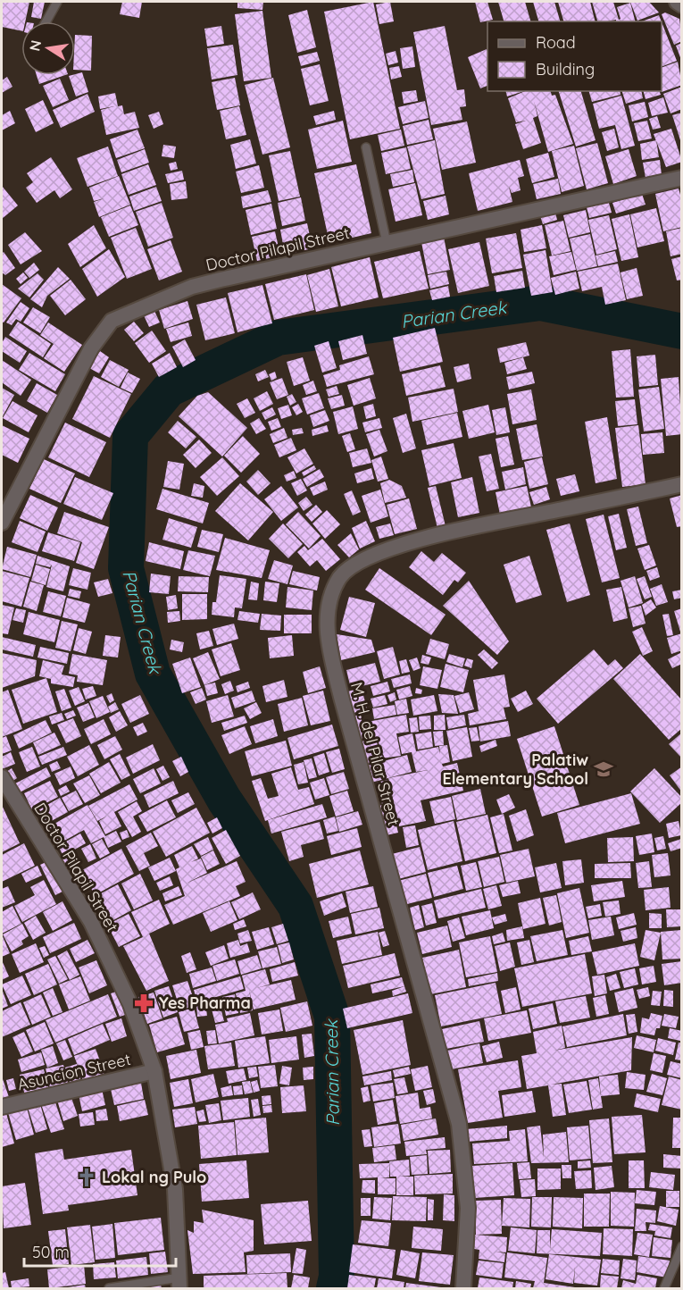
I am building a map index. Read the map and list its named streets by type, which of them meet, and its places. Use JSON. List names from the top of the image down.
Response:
{
  "streets": {
    "street": ["Doctor Pilapil Street", "M. H. del Pilar Street", "Asuncion Street"]
  },
  "crossings": [
    ["Doctor Pilapil Street", "Asuncion Street"]
  ],
  "water": ["Parian Creek"],
  "places": {
    "school or university": ["Palatiw Elementary School"],
    "pharmacy": ["Yes Pharma"],
    "church": ["Lokal ng Pulo"]
  },
  "legend": ["Road", "Building"],
  "scale_bar": "50 m",
  "north": "left"
}
